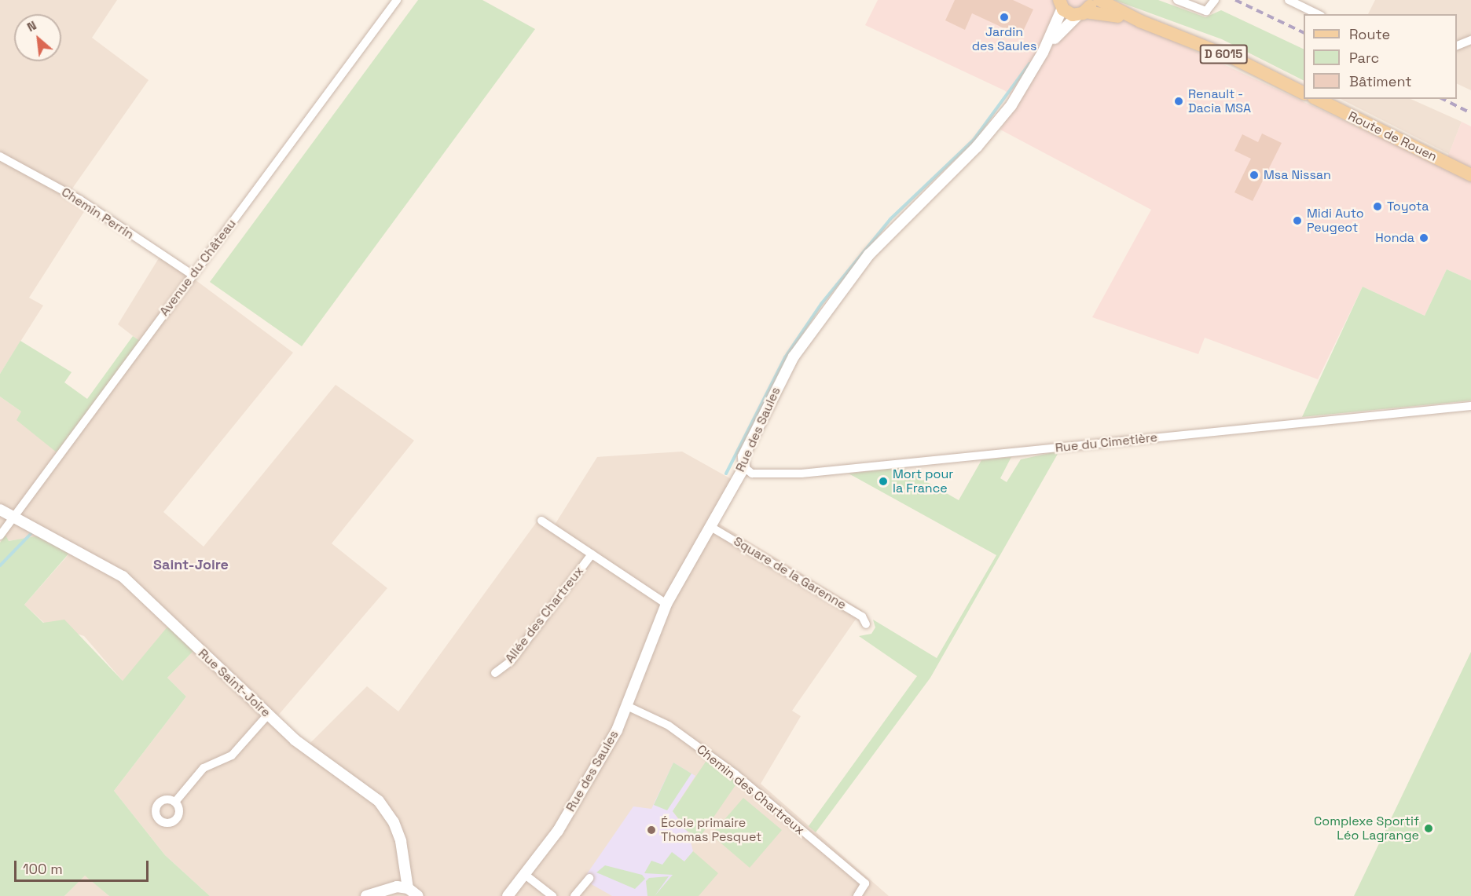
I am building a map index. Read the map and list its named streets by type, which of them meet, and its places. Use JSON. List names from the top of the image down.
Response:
{
  "streets": {
    "main road": ["D 6015", "Route de Rouen"],
    "street": [
      "Chemin Perrin",
      "Avenue du Château",
      "Rue des Saules",
      "Rue du Cimetière",
      "Square de la Garenne",
      "Allée des Chartreux",
      "Rue Saint-Joire",
      "Chemin des Chartreux"
    ]
  },
  "crossings": [
    ["D 6015", "Rue des Saules"],
    ["Chemin Perrin", "Avenue du Château"],
    ["Avenue du Château", "Rue Saint-Joire"],
    ["Rue des Saules", "Rue du Cimetière"],
    ["Rue des Saules", "Square de la Garenne"],
    ["Rue des Saules", "Chemin des Chartreux"]
  ],
  "districts": ["Saint-Joire"],
  "places": [
    "Jardin des Saules",
    "Renault - Dacia MSA",
    "Msa Nissan",
    "Toyota",
    "Midi Auto Peugeot",
    "Honda",
    "Mort pour la France",
    "Complexe Sportif Léo Lagrange",
    "École primaire Thomas Pesquet"
  ],
  "legend": ["Route", "Parc", "Bâtiment"],
  "scale_bar": "100 m",
  "north": "top left"
}
